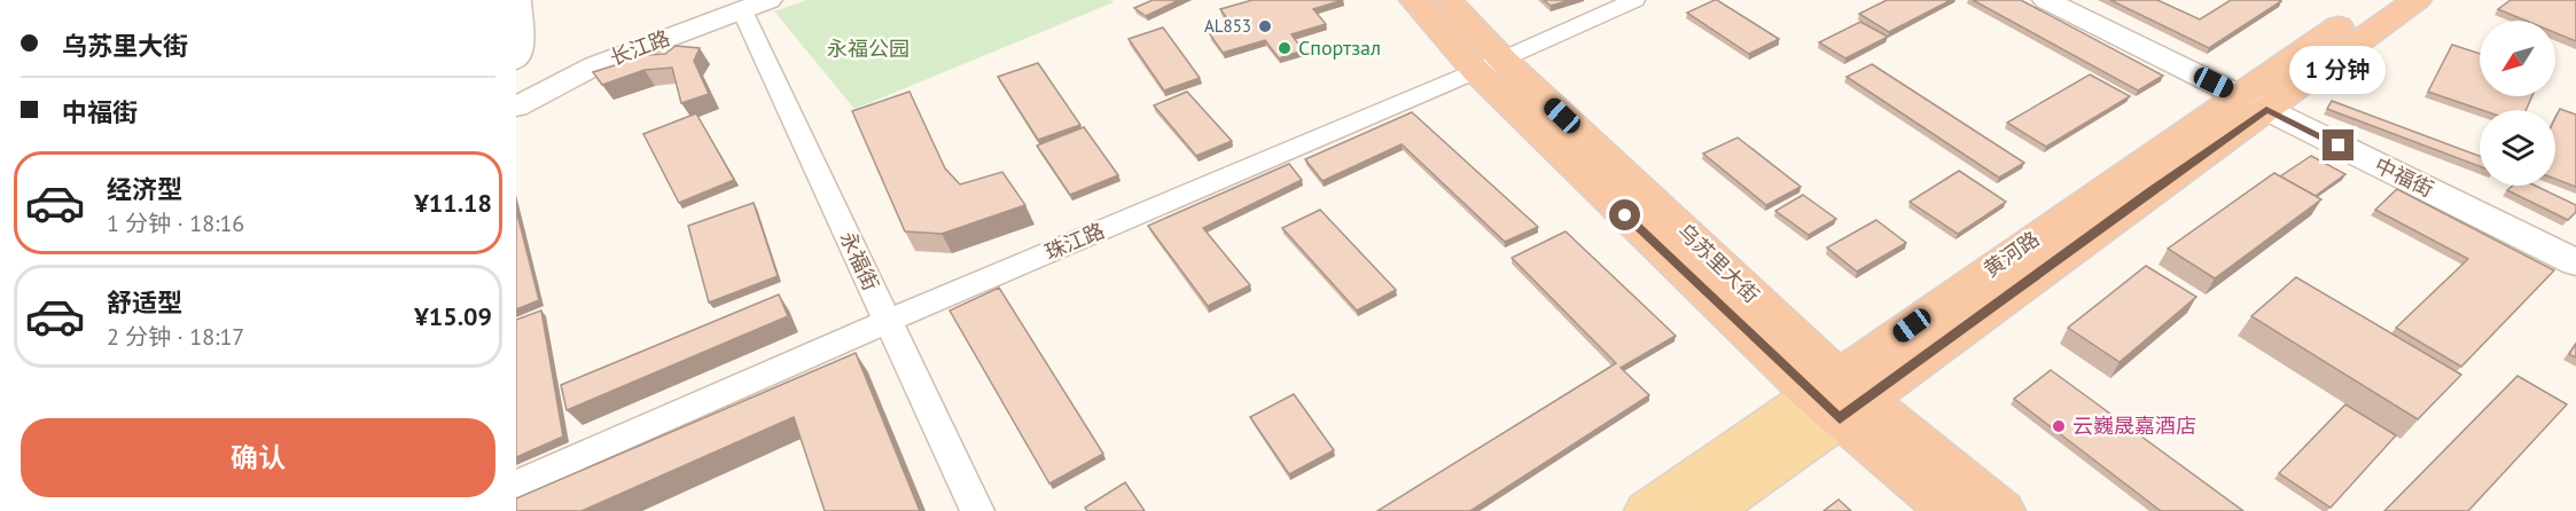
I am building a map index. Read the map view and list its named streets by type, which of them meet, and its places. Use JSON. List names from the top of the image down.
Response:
{
  "streets": {
    "highway": ["黄河路", "乌苏里大街"],
    "street": [
      "长江路",
      "中福街",
      "珠江路",
      "永福街"
    ]
  },
  "crossings": [
    ["长江路", "永福街"],
    ["中福街", "黄河路"],
    ["珠江路", "永福街"],
    ["珠江路", "乌苏里大街"],
    ["黄河路", "乌苏里大街"]
  ],
  "parks": ["永福公园"],
  "places": ["AL853", "Спортзал", "云巍晟嘉酒店"],
  "north": "bottom left",
  "page": {
    "banner": ["乌苏里大街", "中福街"],
    "bubble": "1 分钟",
    "list": [
      {
        "name": "经济型",
        "note": "1 分钟 · 18:16",
        "value": "¥11.18"
      },
      {
        "name": "舒适型",
        "note": "2 分钟 · 18:17",
        "value": "¥15.09"
      }
    ],
    "buttons": "确认"
  }
}
